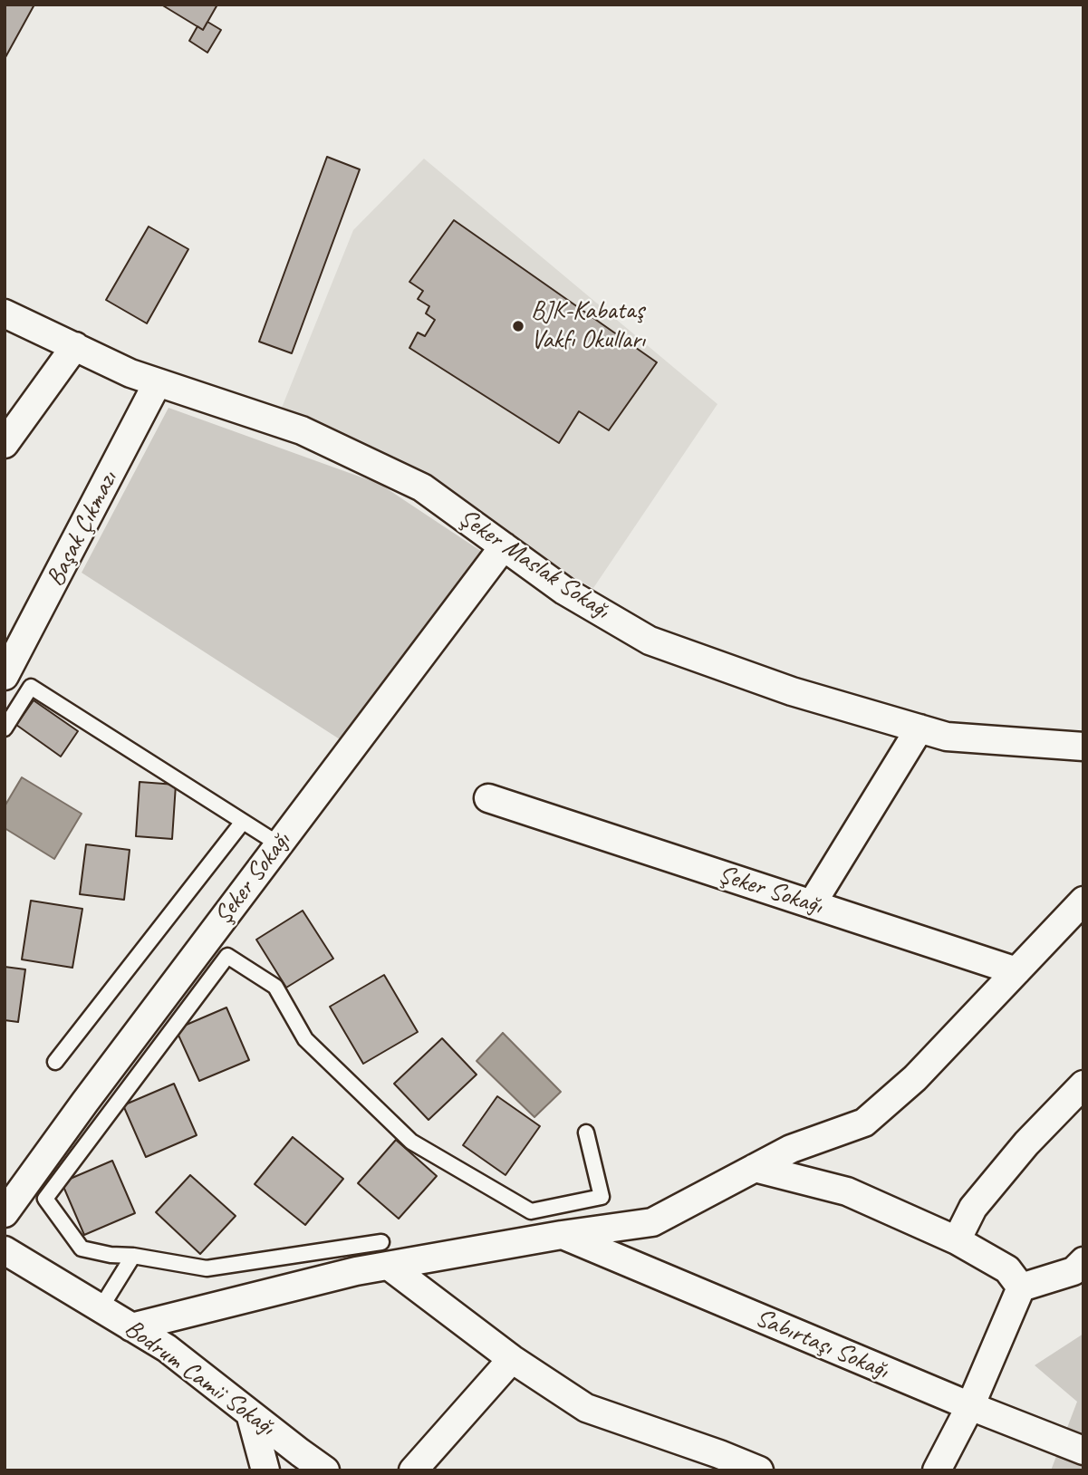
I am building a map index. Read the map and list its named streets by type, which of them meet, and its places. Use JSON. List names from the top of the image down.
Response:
{
  "streets": {
    "street": [
      "Başak Çıkmazı",
      "Şeker Maslak Sokağı",
      "Şeker Sokağı",
      "Sabırtaşı Sokağı",
      "Bodrum Camii Sokağı"
    ]
  },
  "crossings": [
    ["Başak Çıkmazı", "Şeker Maslak Sokağı"],
    ["Şeker Maslak Sokağı", "Şeker Sokağı"]
  ],
  "places": ["BJK-Kabataş Vakfı Okulları"]
}
